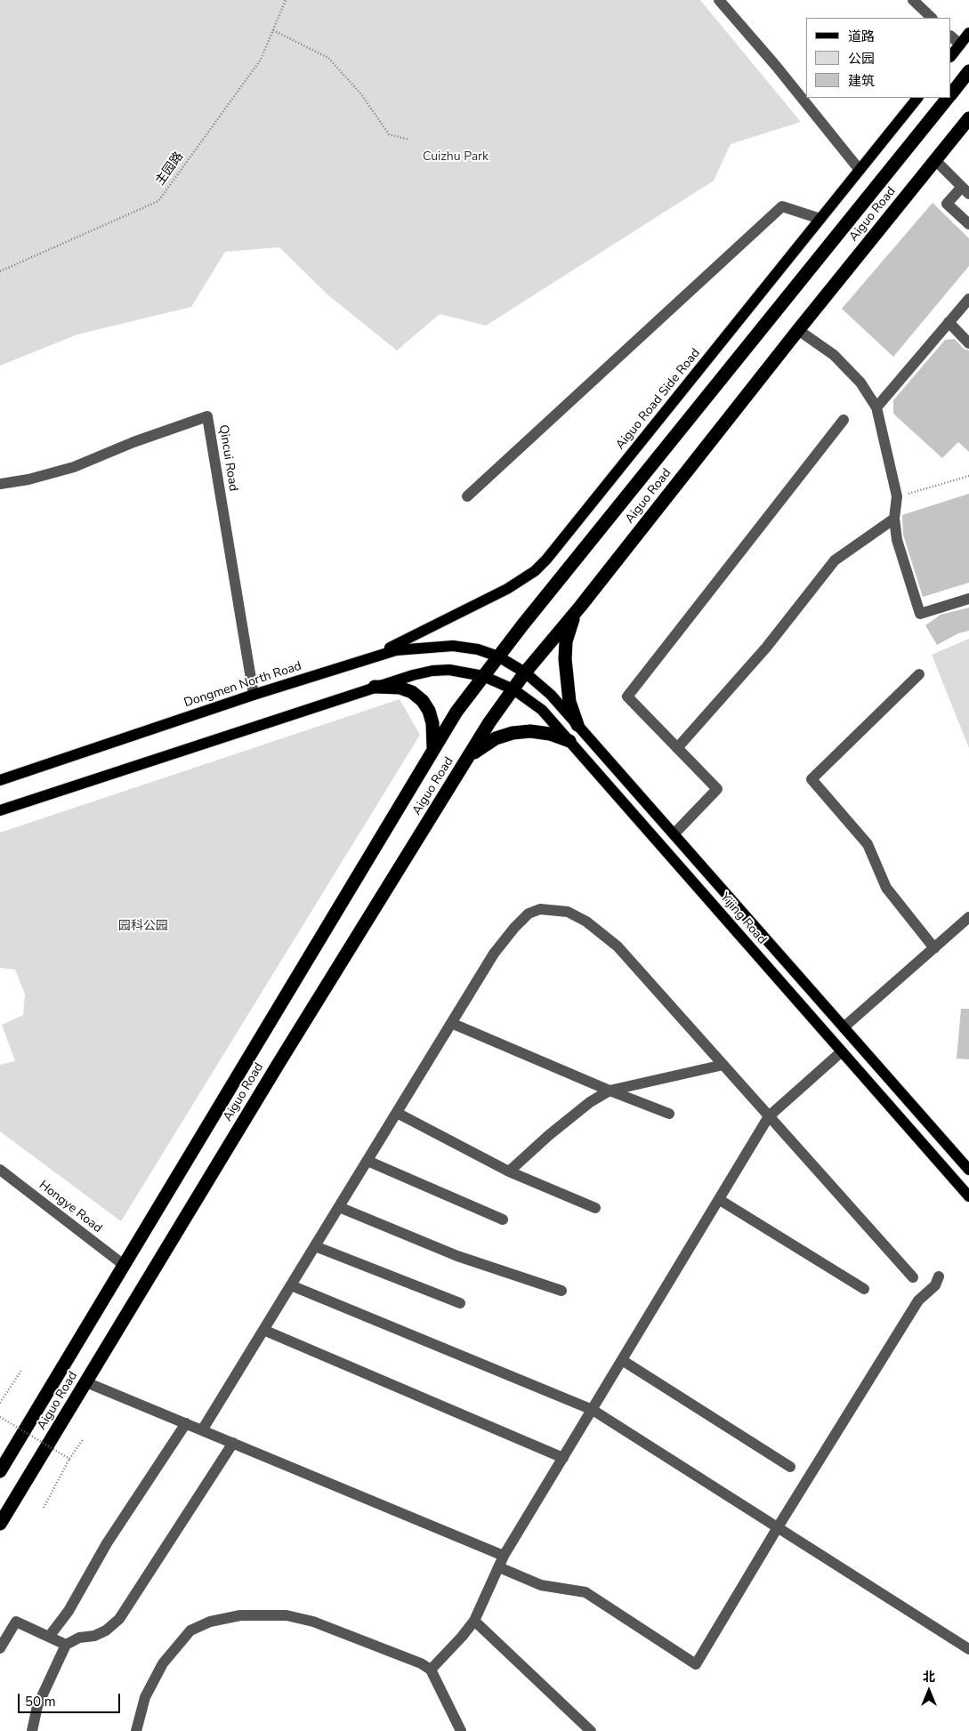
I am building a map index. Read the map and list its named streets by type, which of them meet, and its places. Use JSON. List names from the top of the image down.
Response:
{
  "streets": {
    "highway": ["Aiguo Road"],
    "main road": ["Aiguo Road Side Road", "Dongmen North Road", "Yijing Road"],
    "street": ["Qincui Road", "Hongye Road"],
    "path": ["主园路"]
  },
  "crossings": [
    ["Aiguo Road", "Dongmen North Road"],
    ["Aiguo Road", "Yijing Road"],
    ["Aiguo Road", "Hongye Road"],
    ["Aiguo Road Side Road", "Dongmen North Road"],
    ["Qincui Road", "Dongmen North Road"],
    ["Dongmen North Road", "Yijing Road"]
  ],
  "parks": ["Cuizhu Park", "园科公园"],
  "legend": ["道路", "公园", "建筑"],
  "scale_bar": "50 m",
  "north": "top"
}
